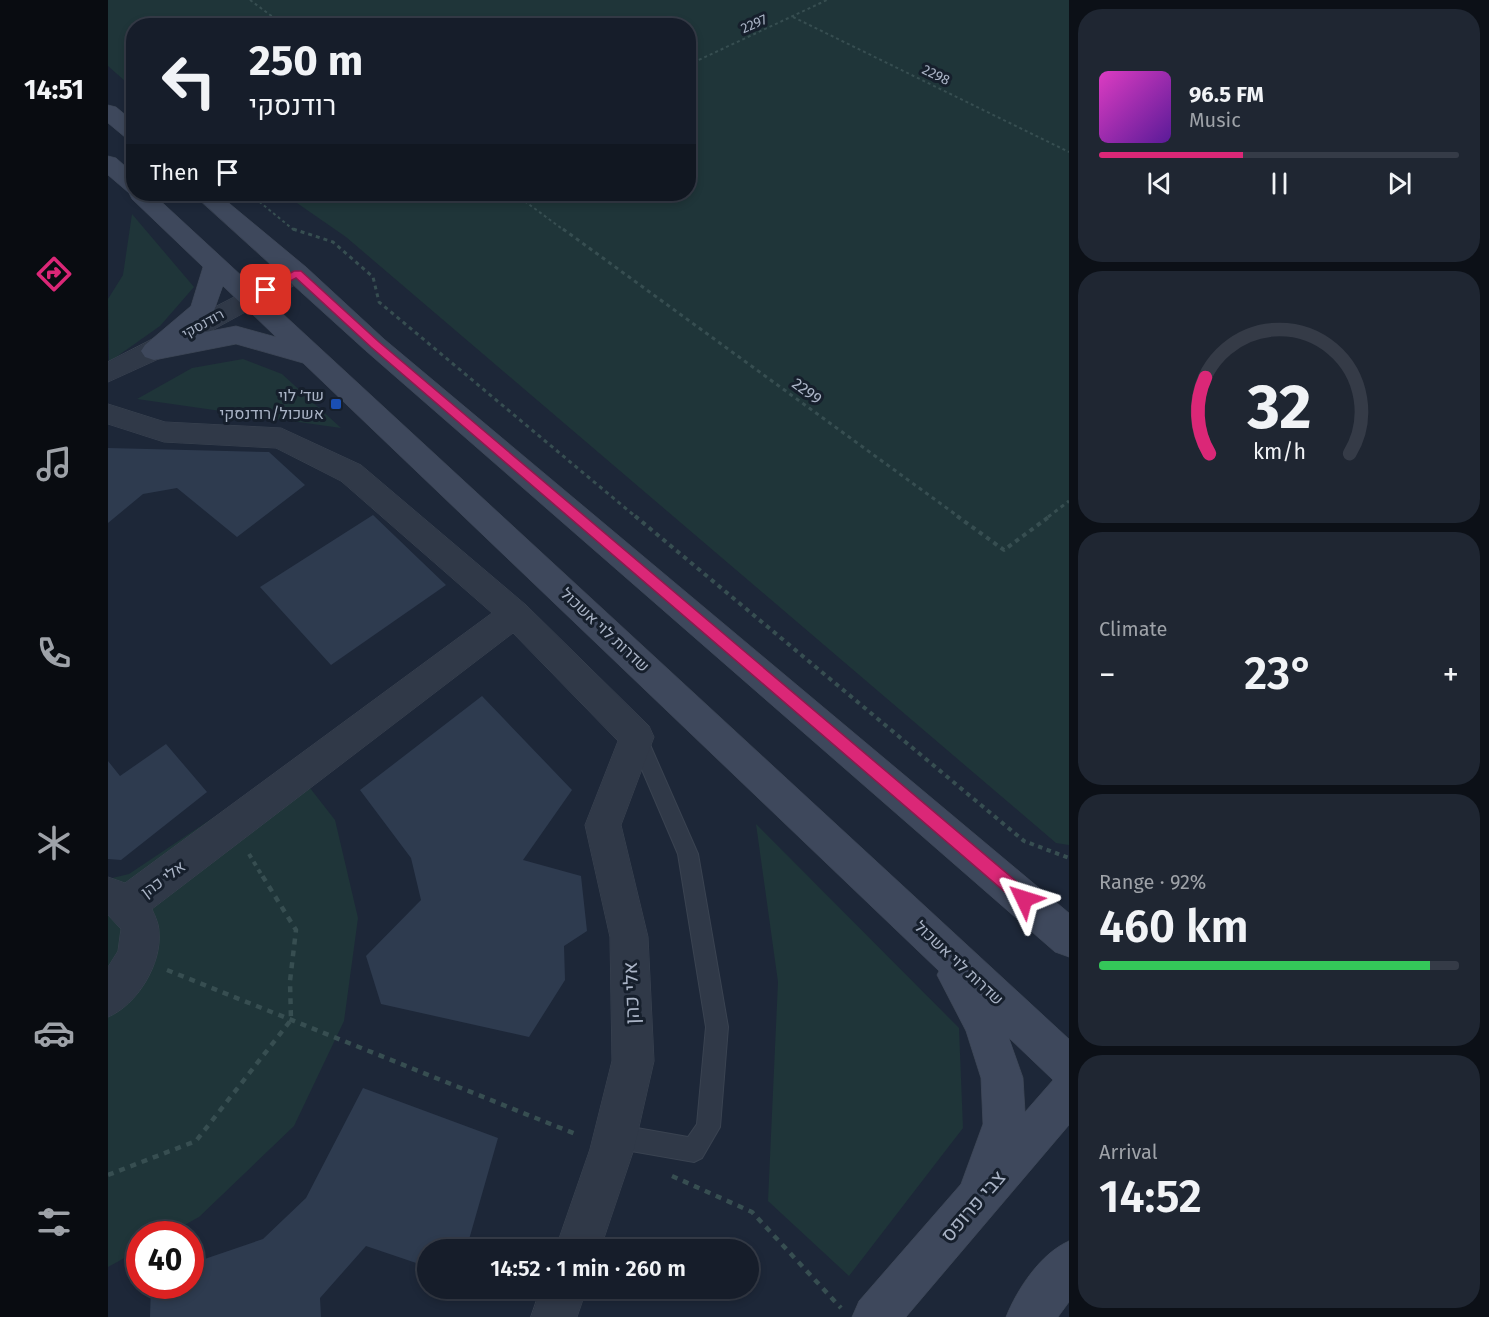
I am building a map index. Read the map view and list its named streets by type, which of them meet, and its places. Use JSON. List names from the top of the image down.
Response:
{
  "streets": {
    "street": [
      "רודנסקי",
      "שדרות לוי אשכול",
      "אלי כהן",
      "צבי פרופס"
    ],
    "path": ["2297", "2298", "2299"]
  },
  "crossings": [
    ["2297", "2298"],
    ["רודנסקי", "שדרות לוי אשכול"]
  ],
  "places": {
    "transit": ["שד׳ לוי אשכול/רודנסקי"]
  },
  "page": {
    "tabs": "14:51",
    "turn": ["250 m", "רודנסקי"],
    "song": ["96.5 FM", "Music"],
    "then": "Then",
    "tile": [
      "Climate",
      ["Range · 92%", "460 km"],
      ["Arrival", "14:52"]
    ],
    "heat": ["−", "23°", "+"],
    "limit": "40",
    "trip": "14:52 · 1 min · 260 m",
    "gauge": ["32", "km/h"]
  }
}
